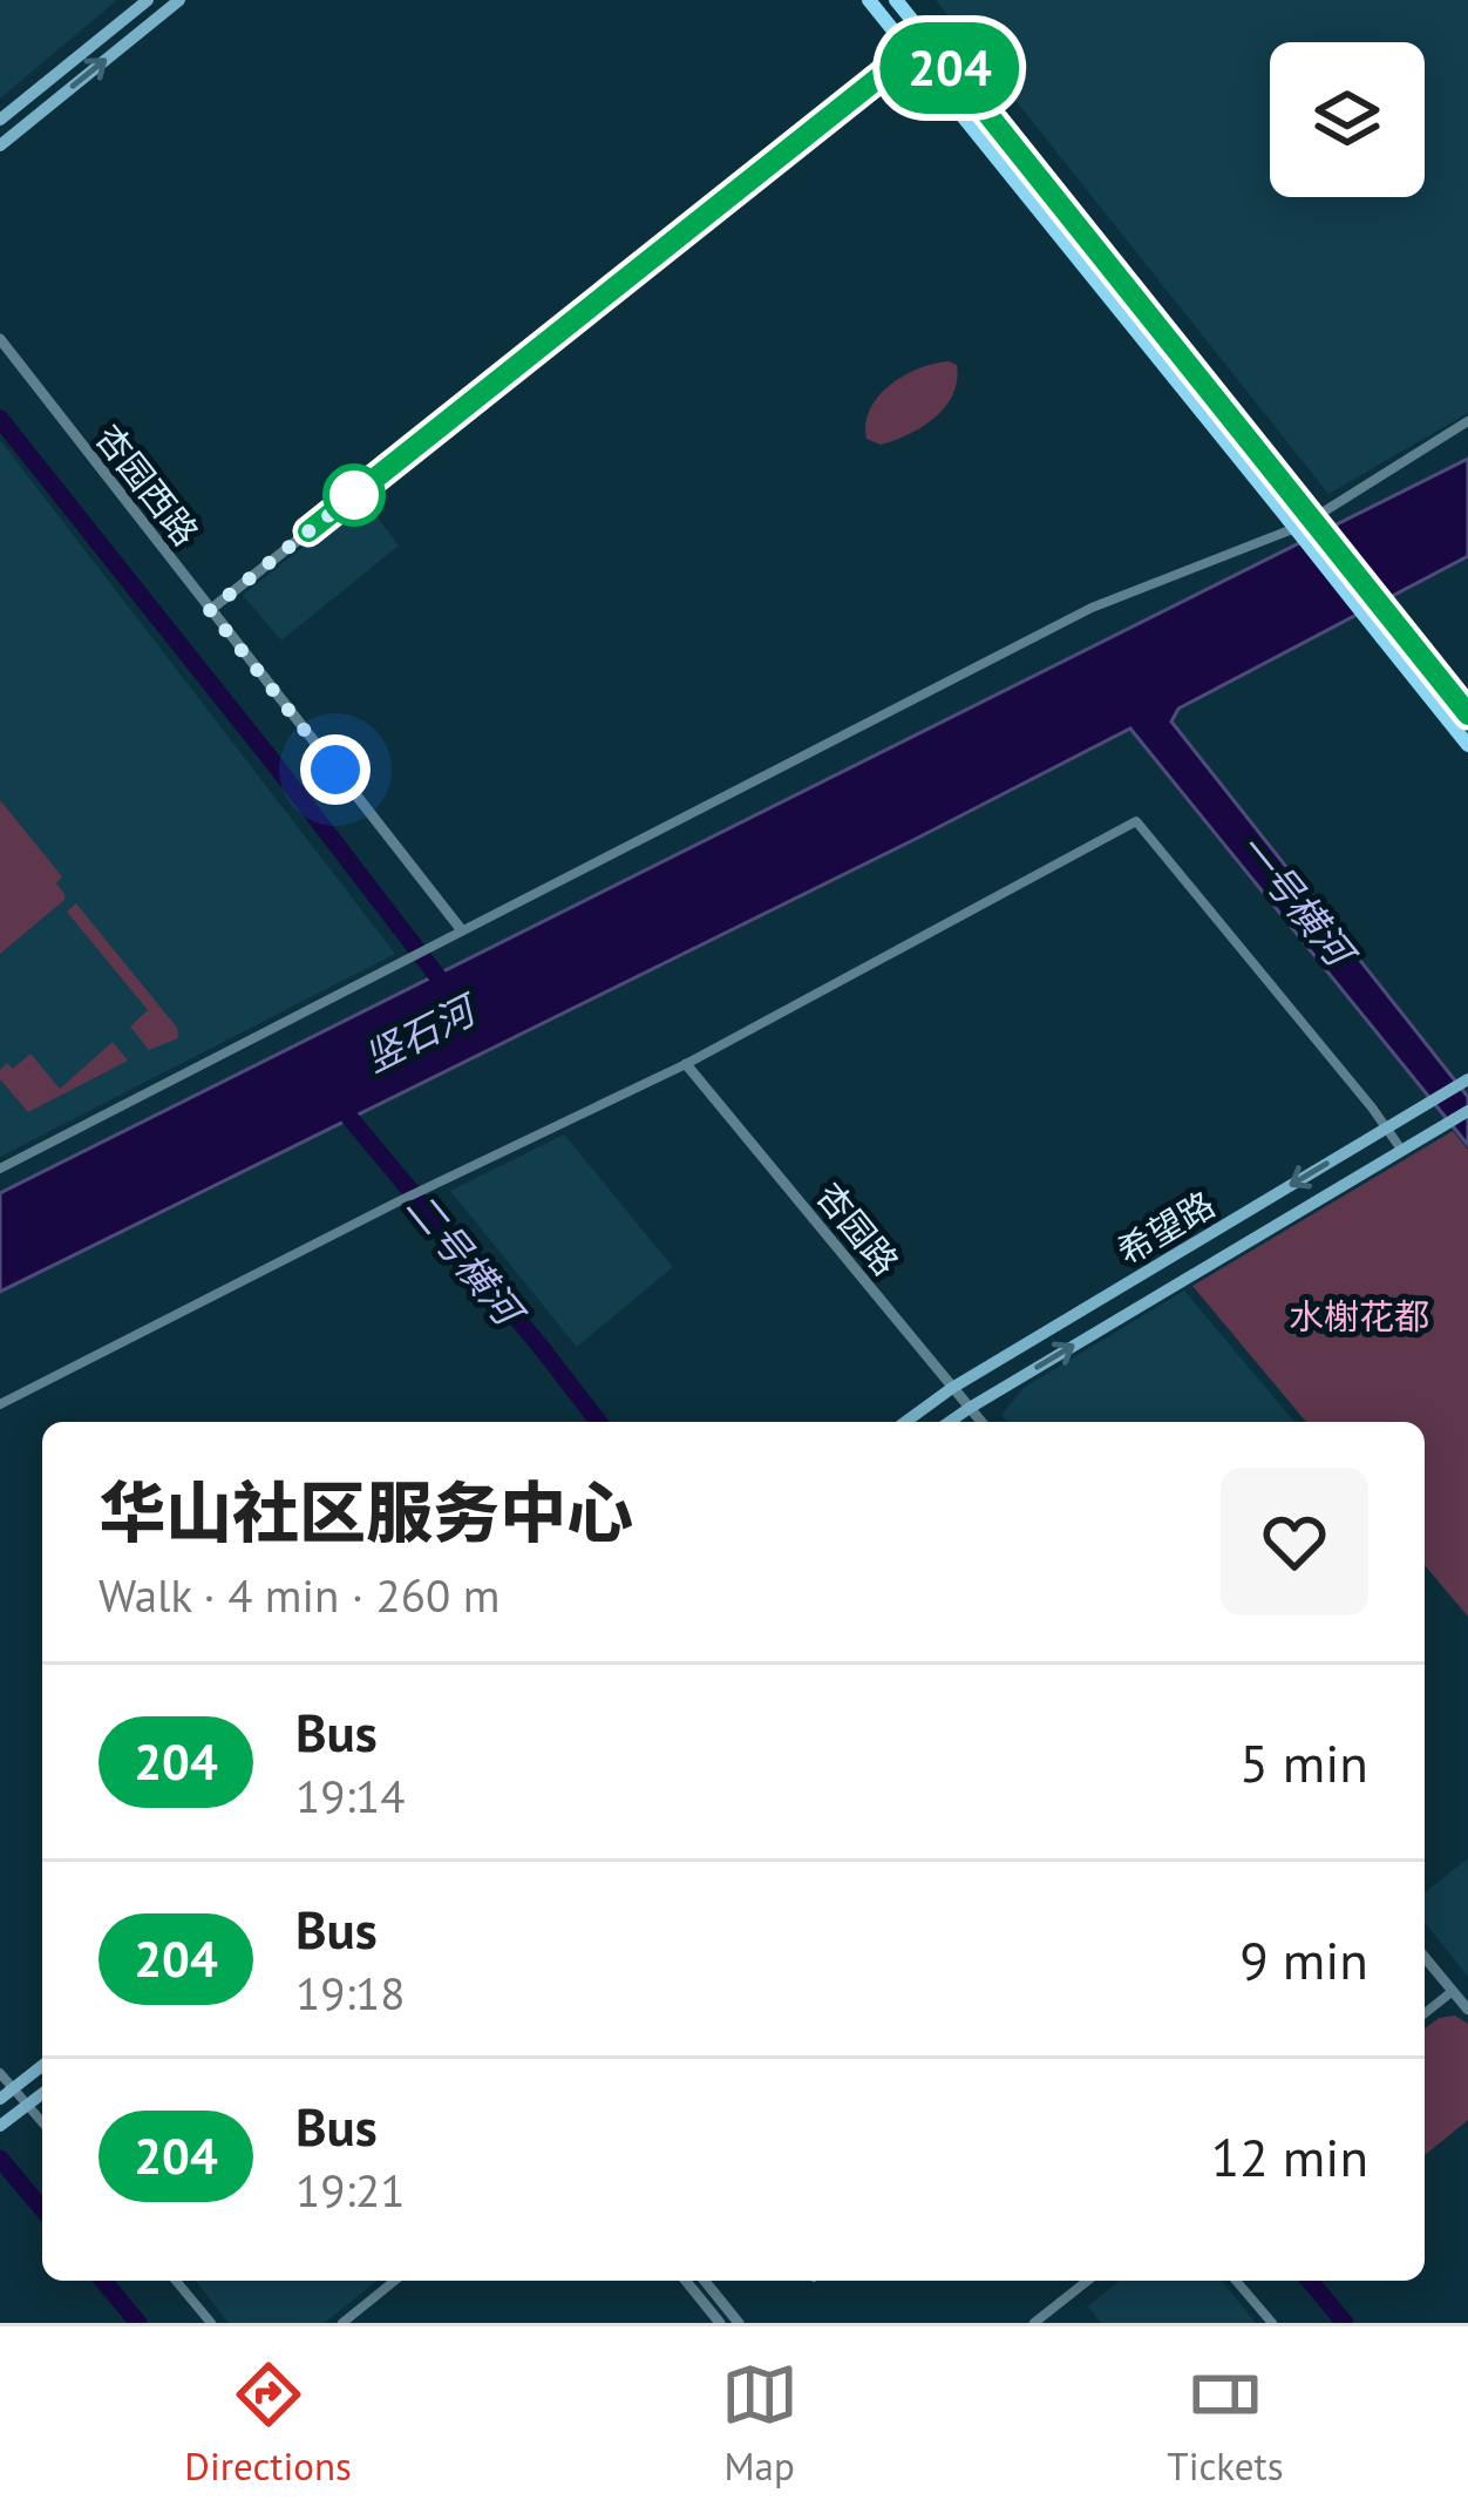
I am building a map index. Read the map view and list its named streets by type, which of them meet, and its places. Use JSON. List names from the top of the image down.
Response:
{
  "streets": {
    "main road": ["希望路"],
    "street": ["杏园西路", "杏园路"]
  },
  "crossings": [
    ["希望路", "杏园路"]
  ],
  "water": ["一号横河", "竖石河", "二号横河"],
  "parks": ["水榭花都"],
  "lines": ["bus line 204"],
  "page": {
    "on_map": "204",
    "heading": ["华山社区服务中心", "Walk · 4 min · 260 m"],
    "list": [
      {
        "mark": "204",
        "name": "Bus",
        "note": "19:14",
        "value": "5 min"
      },
      {
        "mark": "204",
        "name": "Bus",
        "note": "19:18",
        "value": "9 min"
      },
      {
        "mark": "204",
        "name": "Bus",
        "note": "19:21",
        "value": "12 min"
      }
    ],
    "tabs": ["Directions", "Map", "Tickets"]
  }
}
